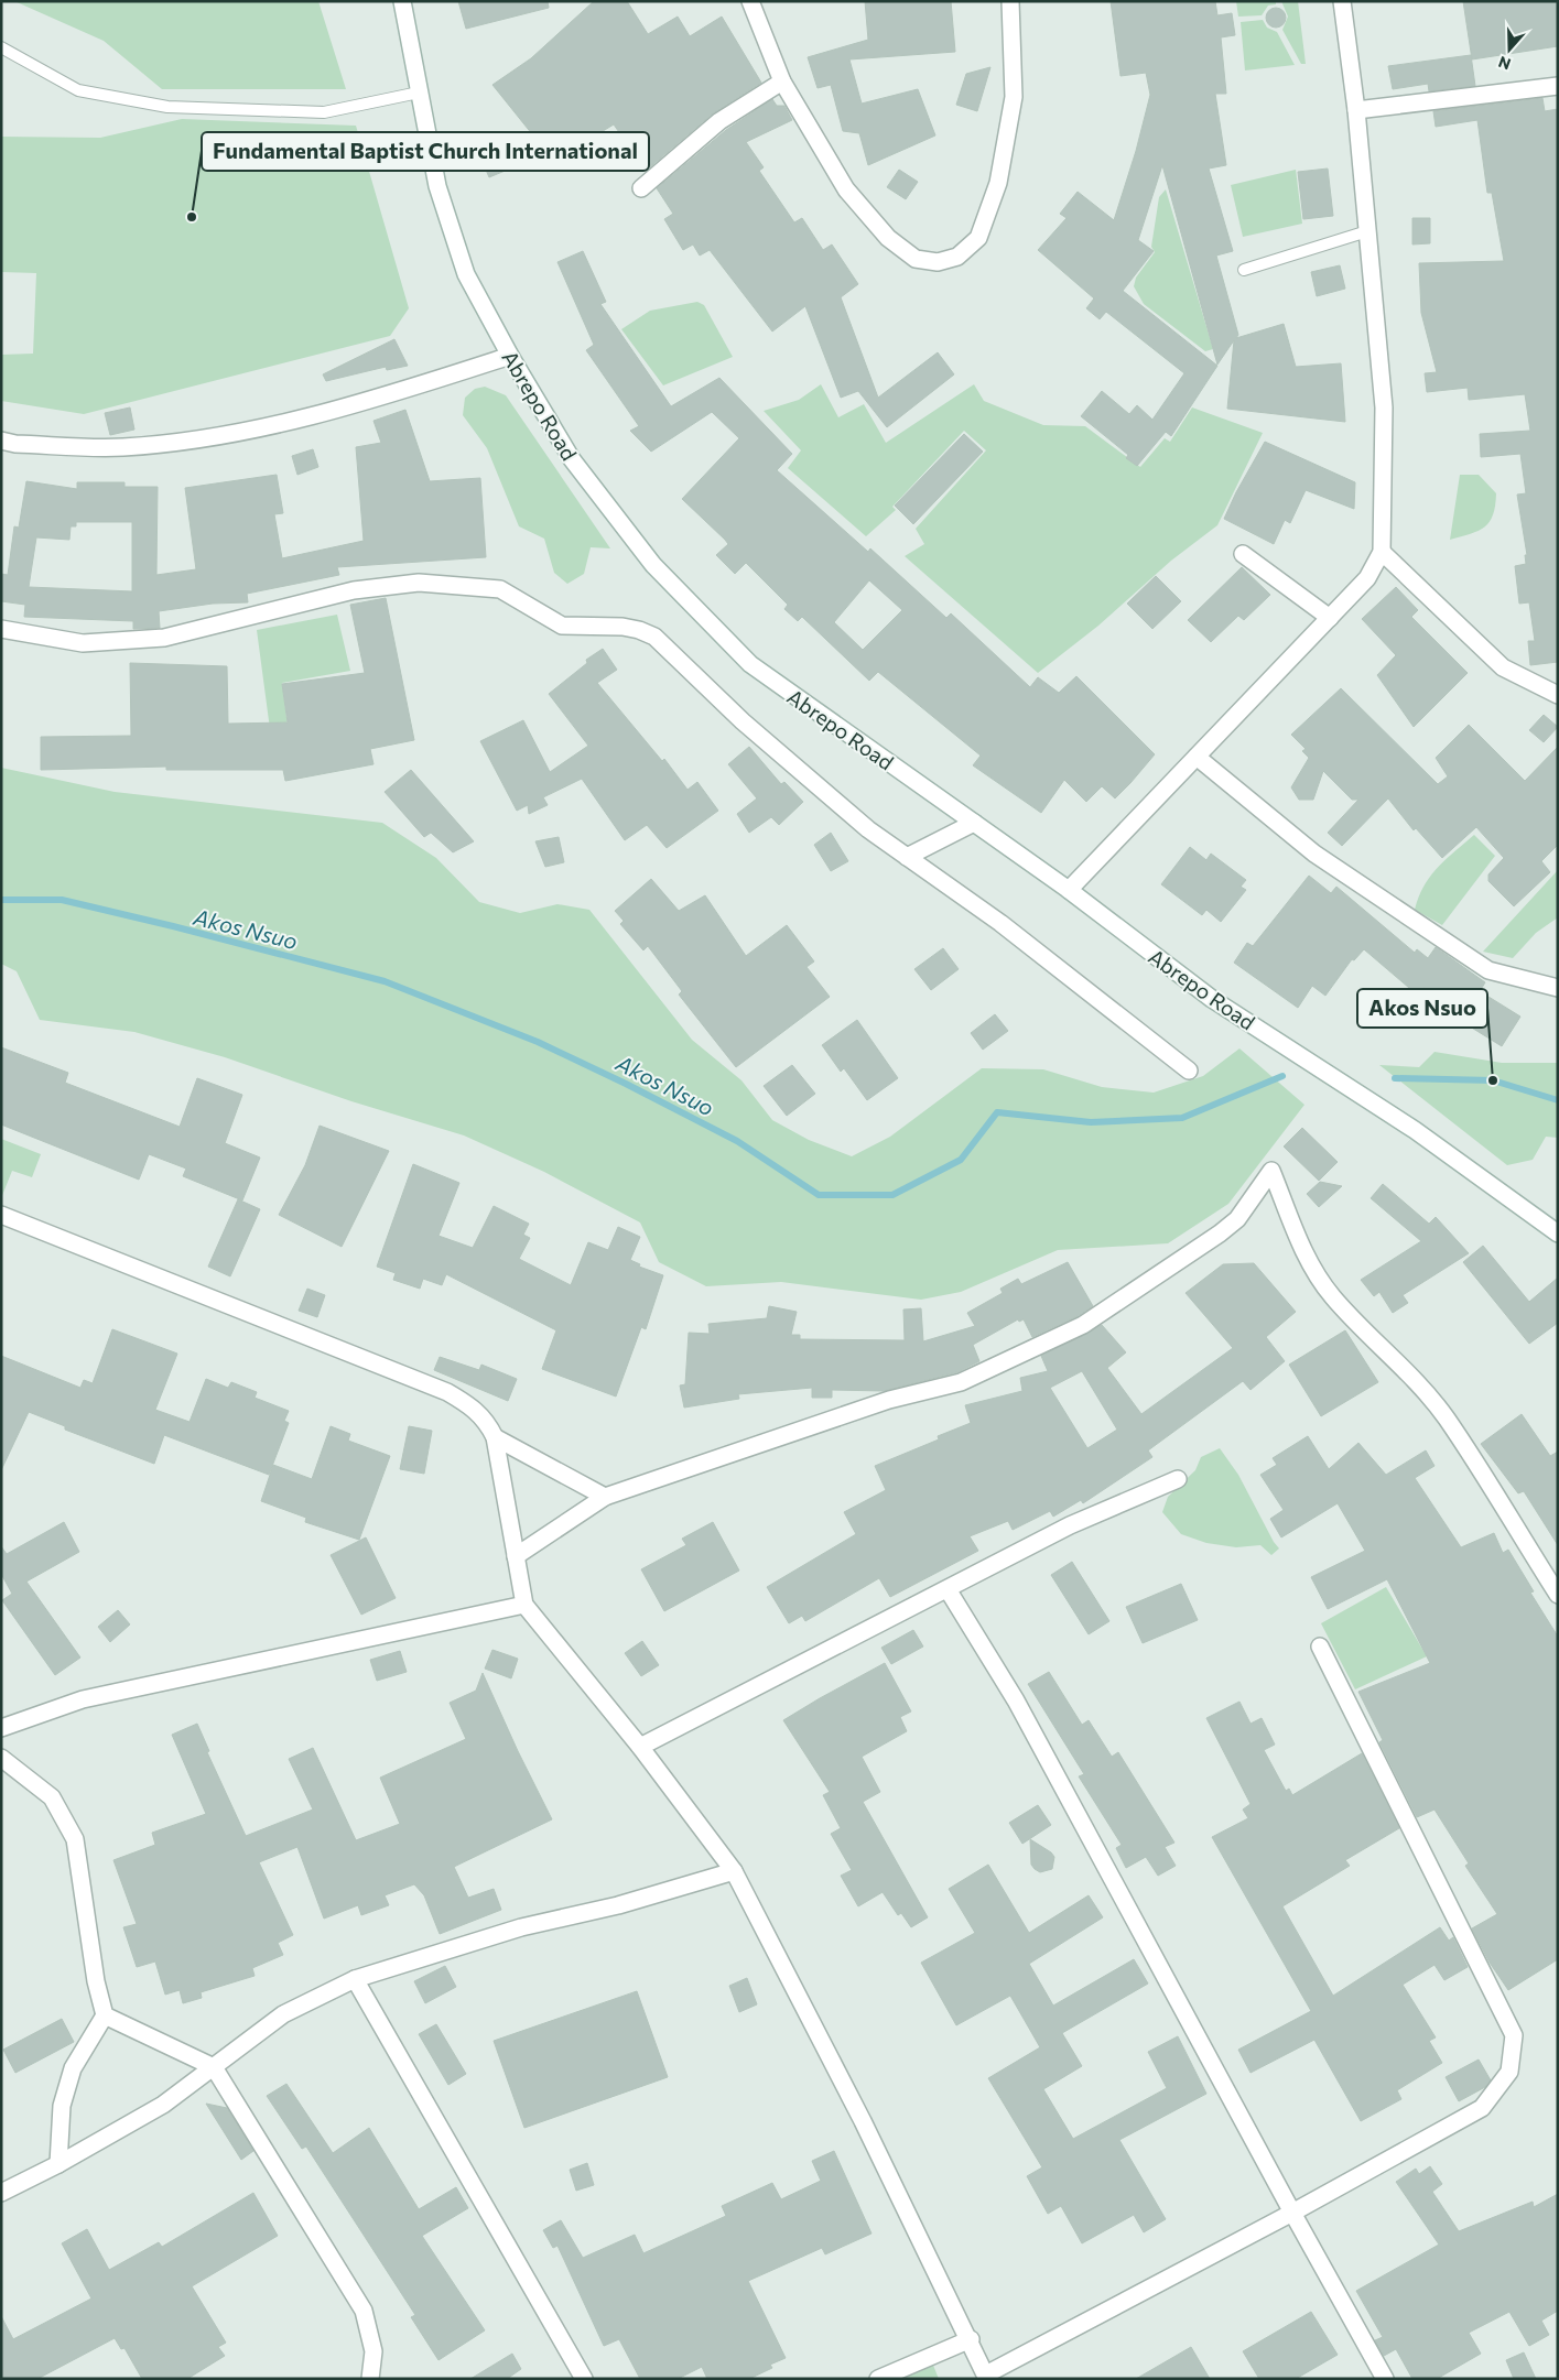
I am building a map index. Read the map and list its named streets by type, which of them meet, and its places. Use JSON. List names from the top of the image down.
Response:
{
  "streets": {
    "street": ["Abrepo Road"]
  },
  "water": ["Akos Nsuo"],
  "places": ["Fundamental Baptist Church International", "Akos Nsuo"],
  "north": "bottom"
}
